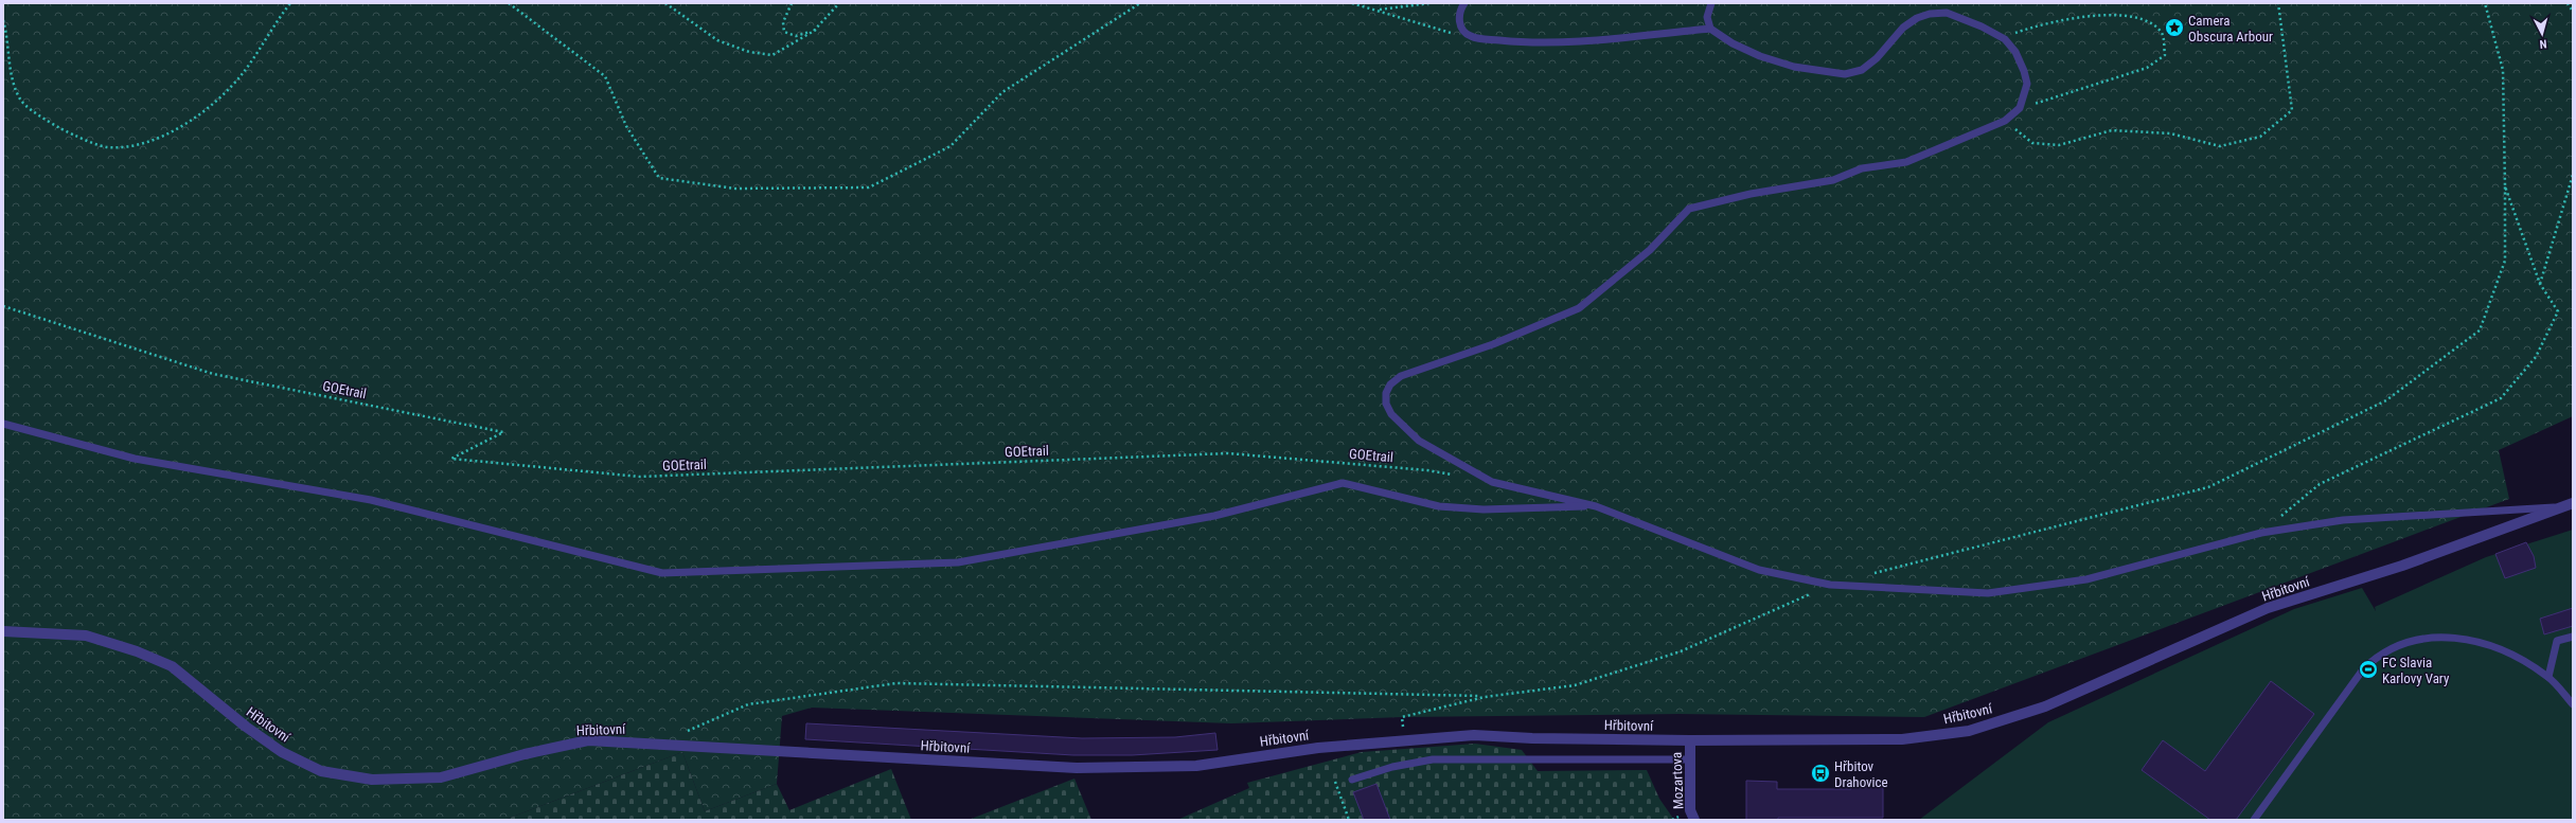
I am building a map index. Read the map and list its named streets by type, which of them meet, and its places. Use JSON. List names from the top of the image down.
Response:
{
  "streets": {
    "street": ["Hřbitovní", "Mozartova"],
    "path": ["GOEtrail"]
  },
  "crossings": [
    ["Hřbitovní", "Mozartova"]
  ],
  "places": {
    "place": ["Camera Obscura Arbour"],
    "sports": ["FC Slavia Karlovy Vary"],
    "bus stop": ["Hřbitov Drahovice"]
  },
  "north": "bottom"
}
